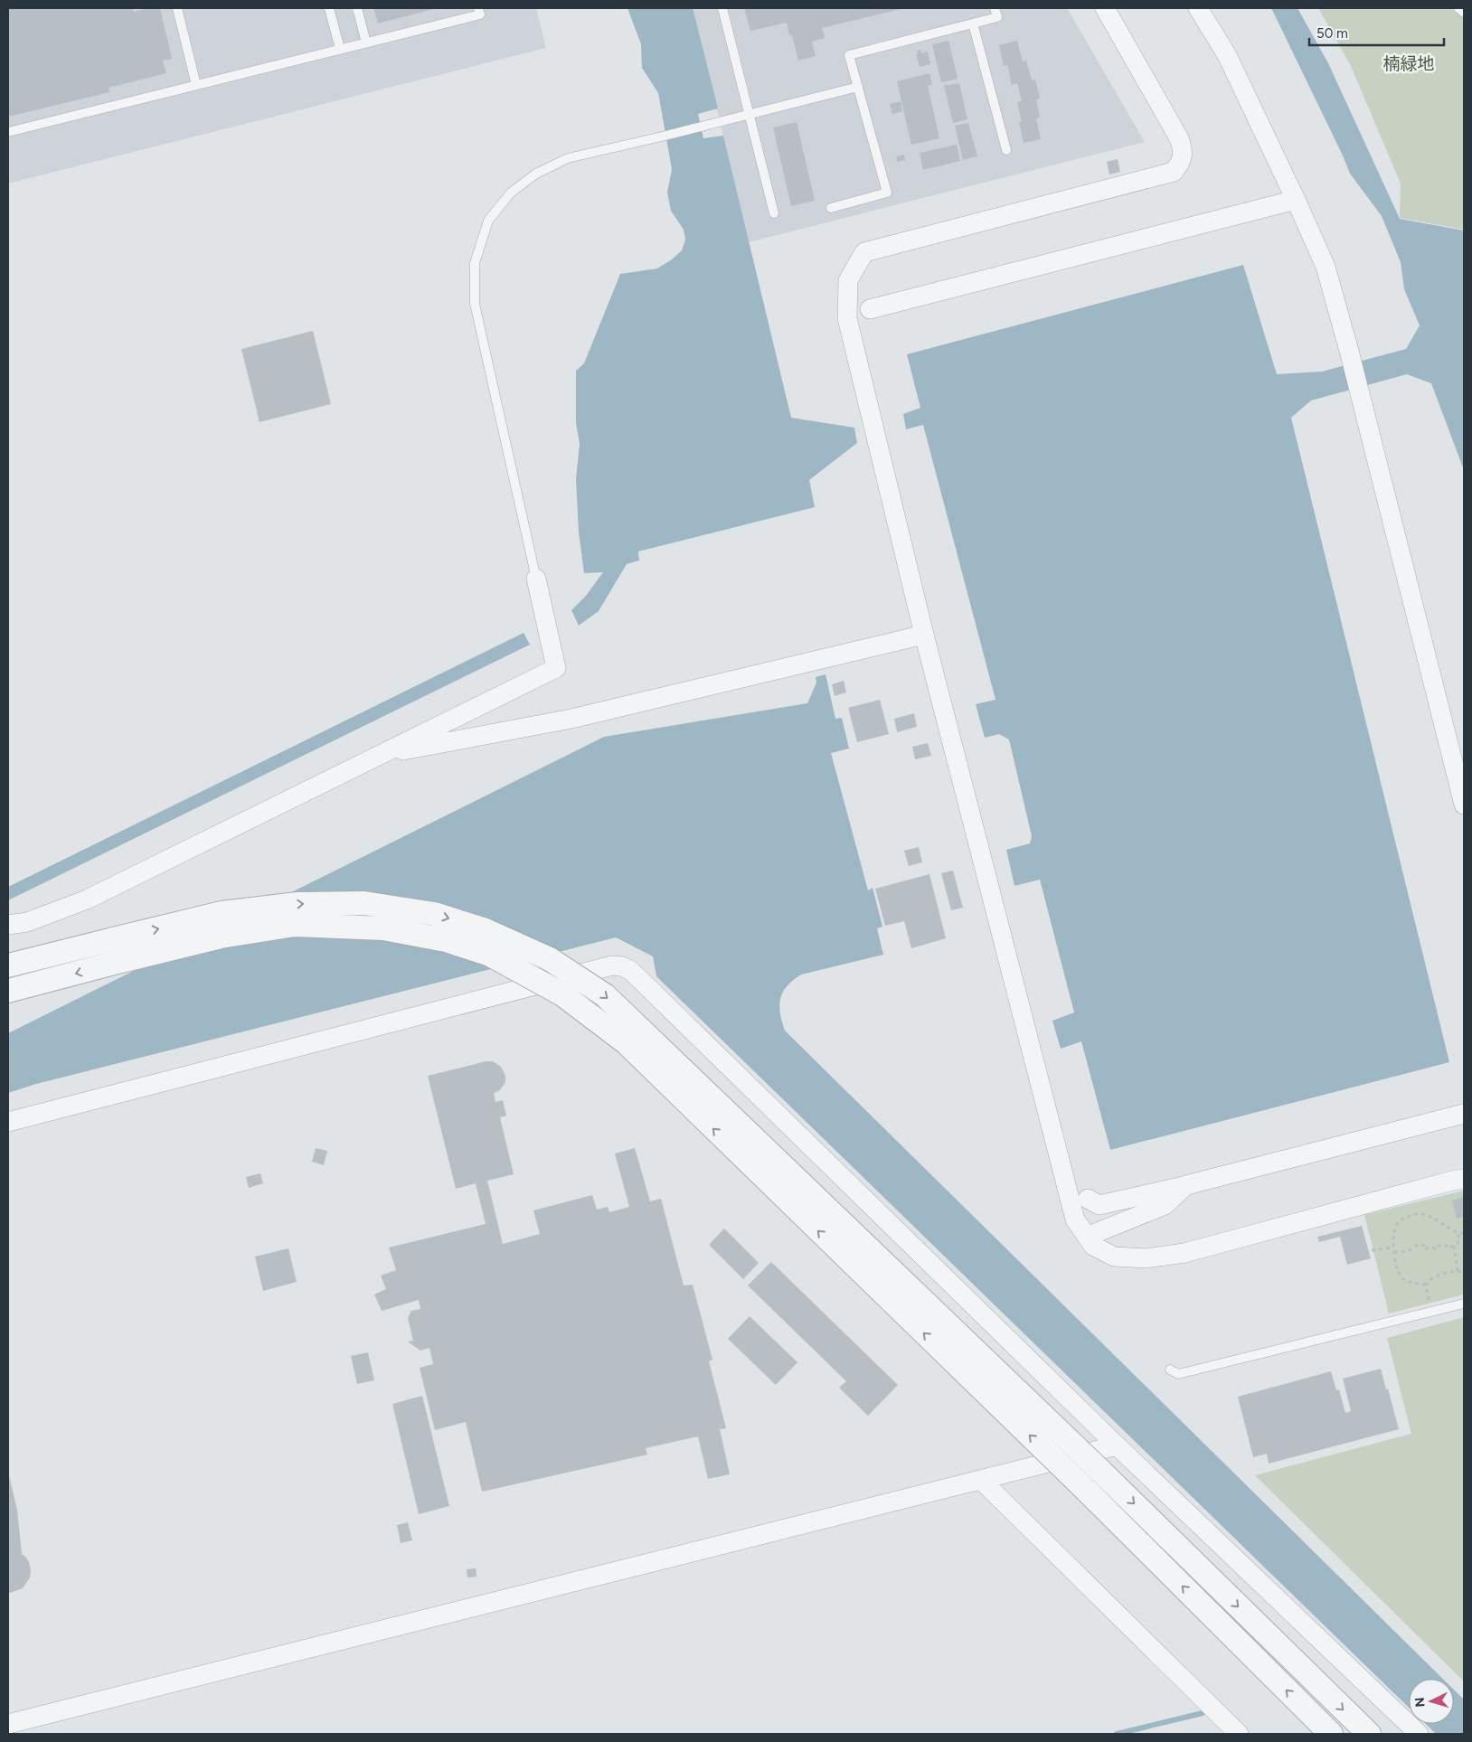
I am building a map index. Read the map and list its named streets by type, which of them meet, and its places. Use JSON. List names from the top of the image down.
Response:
{
  "parks": ["楠緑地"],
  "scale_bar": "50 m",
  "north": "left"
}
